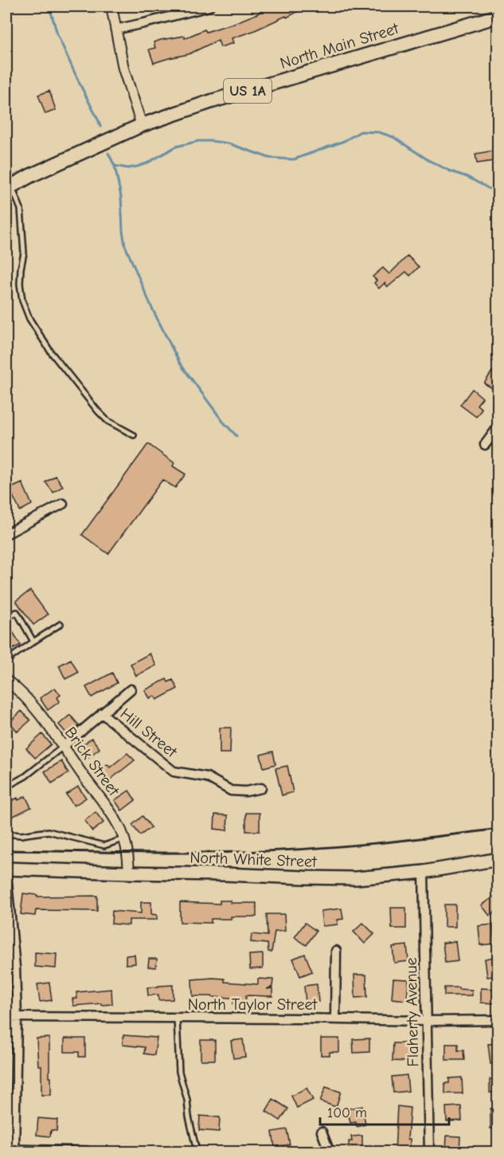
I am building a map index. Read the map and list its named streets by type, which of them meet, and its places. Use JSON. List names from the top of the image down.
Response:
{
  "streets": {
    "main road": ["North Main Street", "US 1A", "North White Street"],
    "street": [
      "Hill Street",
      "Brick Street",
      "North Taylor Street",
      "Flaherty Avenue"
    ]
  },
  "crossings": [
    ["Brick Street", "North White Street"],
    ["North White Street", "Flaherty Avenue"],
    ["North Taylor Street", "Flaherty Avenue"]
  ],
  "scale_bar": "100 m"
}
